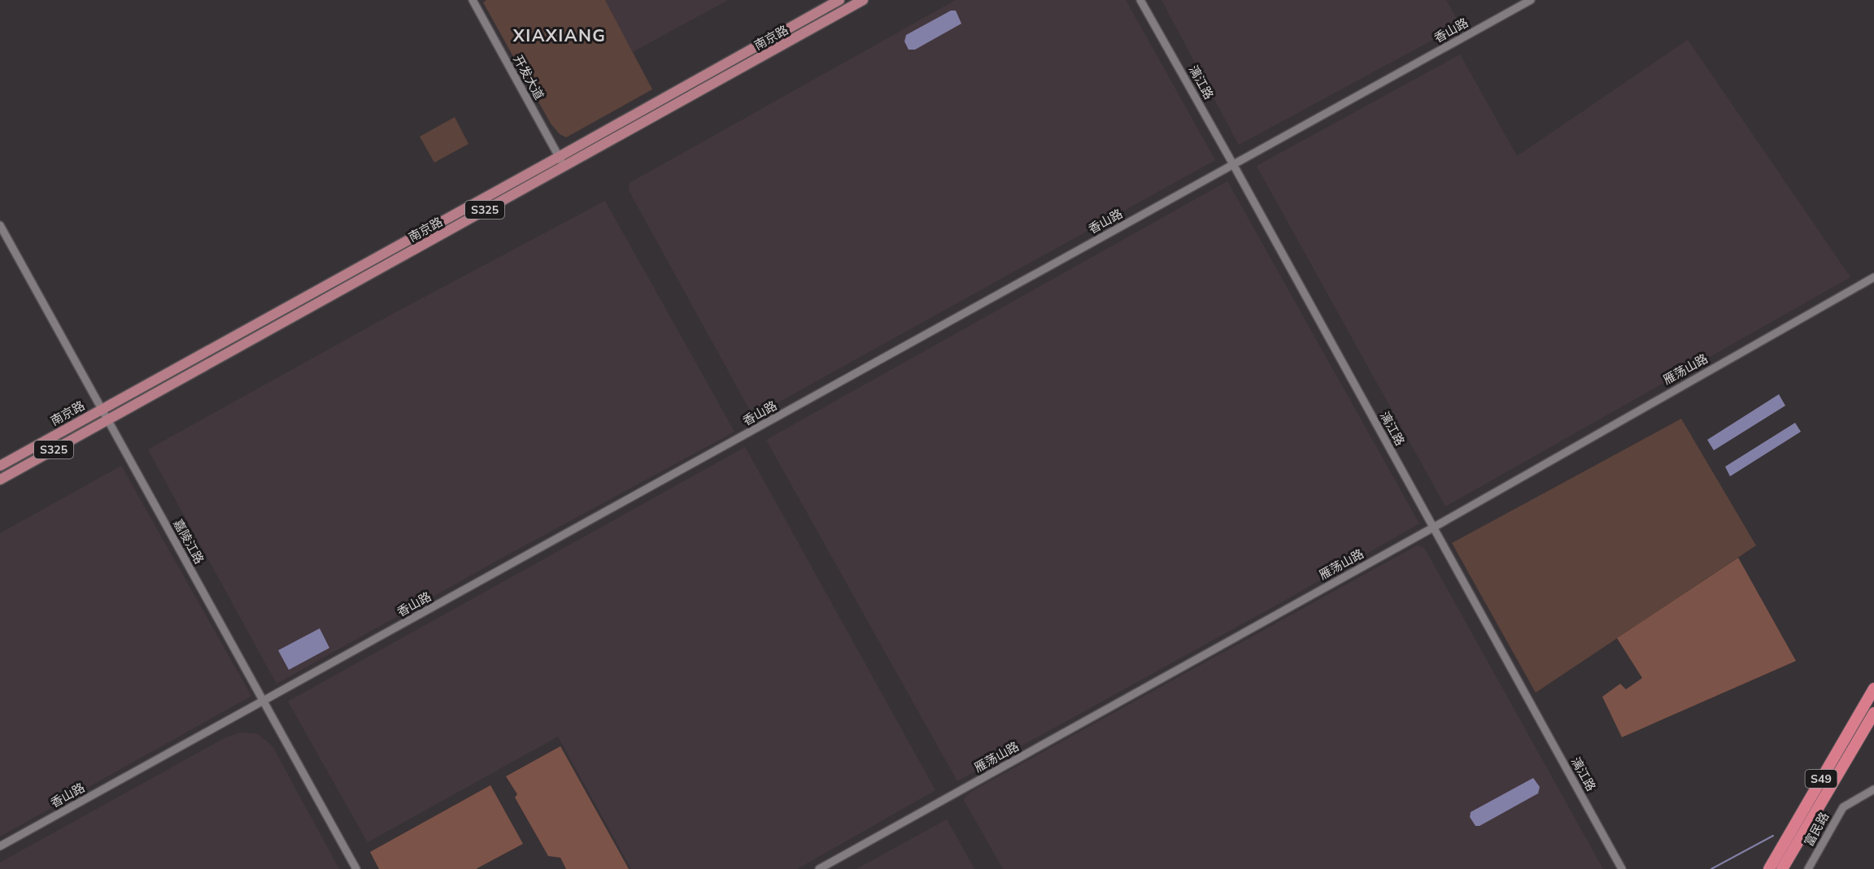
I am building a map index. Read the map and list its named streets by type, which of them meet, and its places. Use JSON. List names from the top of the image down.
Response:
{
  "streets": {
    "highway": ["S49"],
    "main road": ["南京路", "S325"],
    "street": [
      "香山路",
      "开发大道",
      "漓江路",
      "雁荡山路",
      "嘉陵江路",
      "富民路"
    ]
  },
  "crossings": [
    ["香山路", "漓江路"],
    ["香山路", "嘉陵江路"],
    ["南京路", "开发大道"],
    ["南京路", "嘉陵江路"],
    ["漓江路", "雁荡山路"]
  ],
  "districts": ["XIAXIANG"]
}
